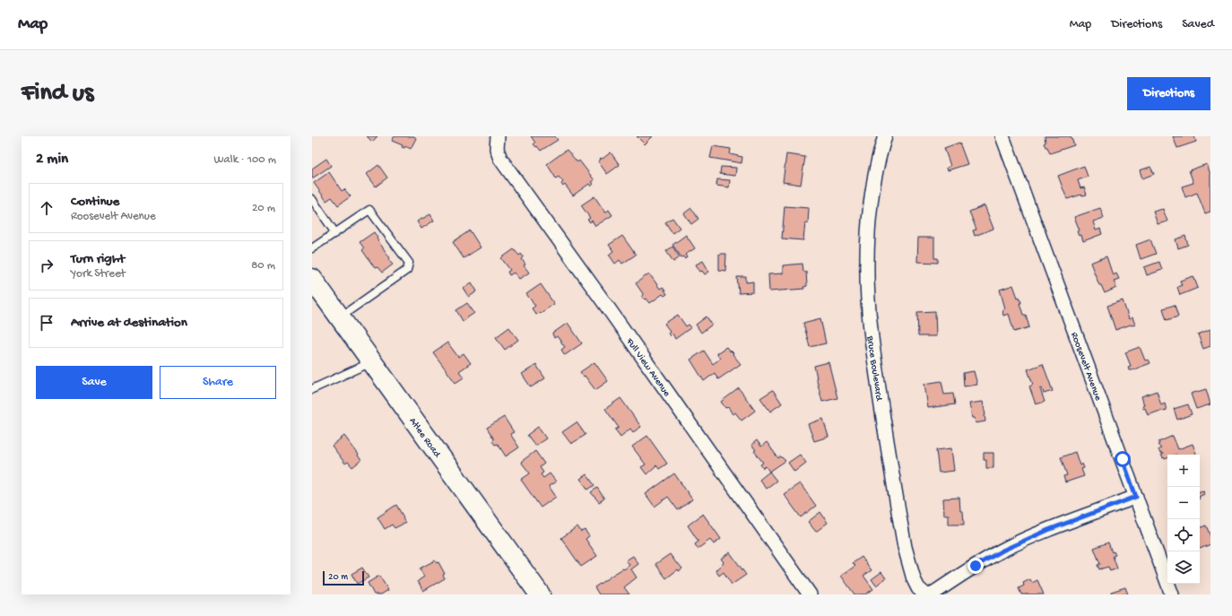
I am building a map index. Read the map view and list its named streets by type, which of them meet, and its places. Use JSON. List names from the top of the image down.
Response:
{
  "streets": {
    "main road": ["Atlee Road"],
    "street": ["Roosevelt Avenue", "Full View Avenue", "Bruce Boulevard"]
  },
  "scale_bar": "20 m",
  "page": {
    "header": "Map",
    "nav": ["Map", "Directions", "Saved"],
    "buttons": [
      "Directions",
      ["Save", "Share"]
    ],
    "title": "Find us",
    "heading": ["2 min", "Walk · 100 m"],
    "list": [
      ["Continue", "Roosevelt Avenue", "20 m"],
      ["Turn right", "York Street", "80 m"],
      "Arrive at destination"
    ],
    "map_buttons": ["+", "−"],
    "scale": "20 m"
  }
}
